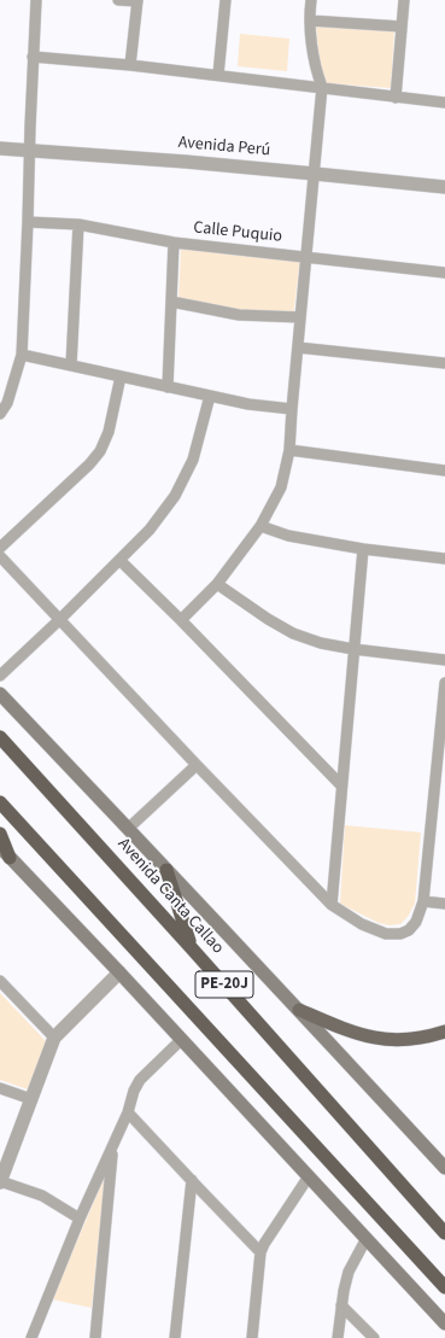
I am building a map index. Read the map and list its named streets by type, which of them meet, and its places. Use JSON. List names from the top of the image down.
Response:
{
  "streets": {
    "highway": ["Avenida Canta Callao", "PE-20J"],
    "street": ["Avenida Perú", "Calle Puquio"]
  }
}
